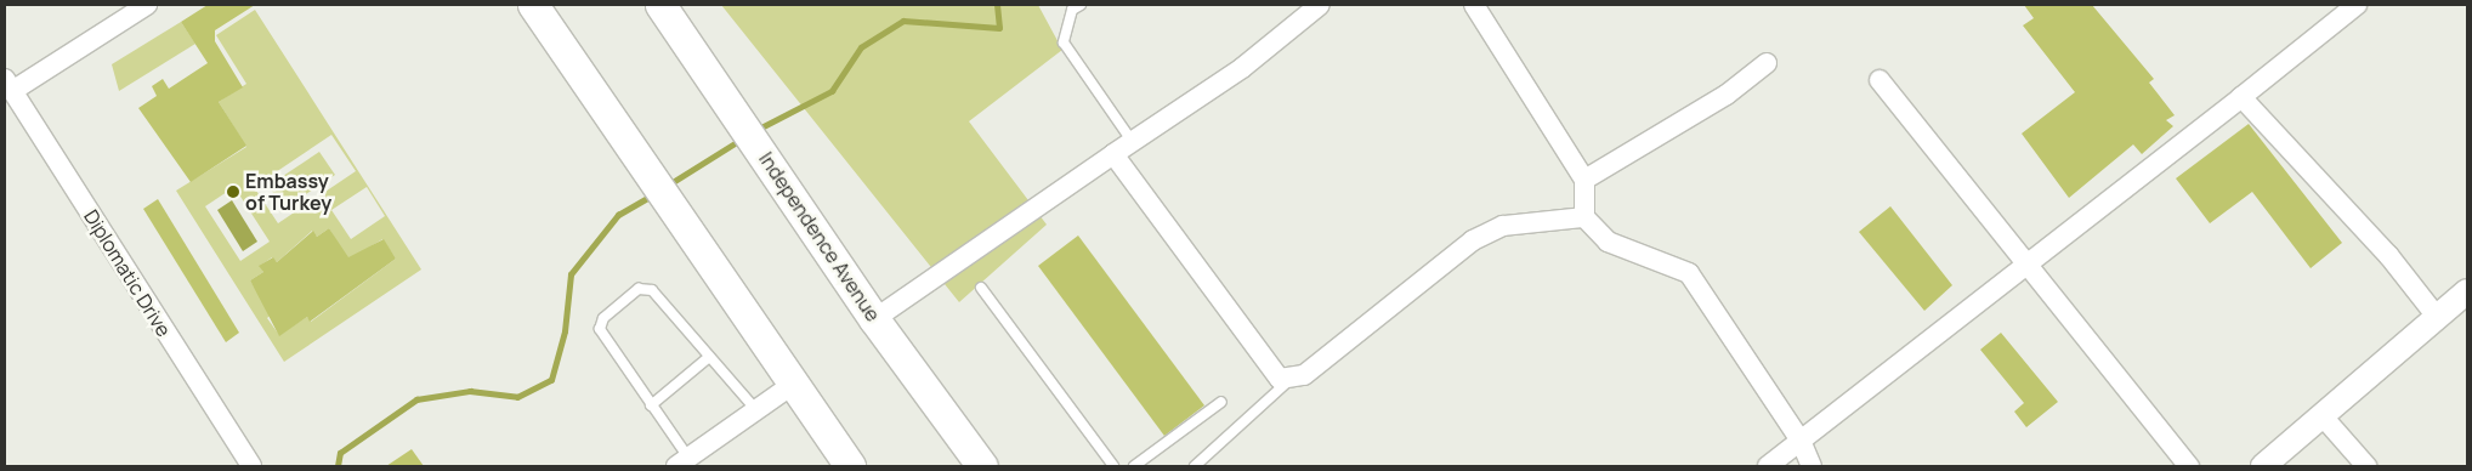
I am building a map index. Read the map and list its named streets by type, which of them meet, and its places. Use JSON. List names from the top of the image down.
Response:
{
  "streets": {
    "main road": ["Independence Avenue"],
    "street": ["Diplomatic Drive"]
  },
  "places": ["Embassy of Turkey"]
}
